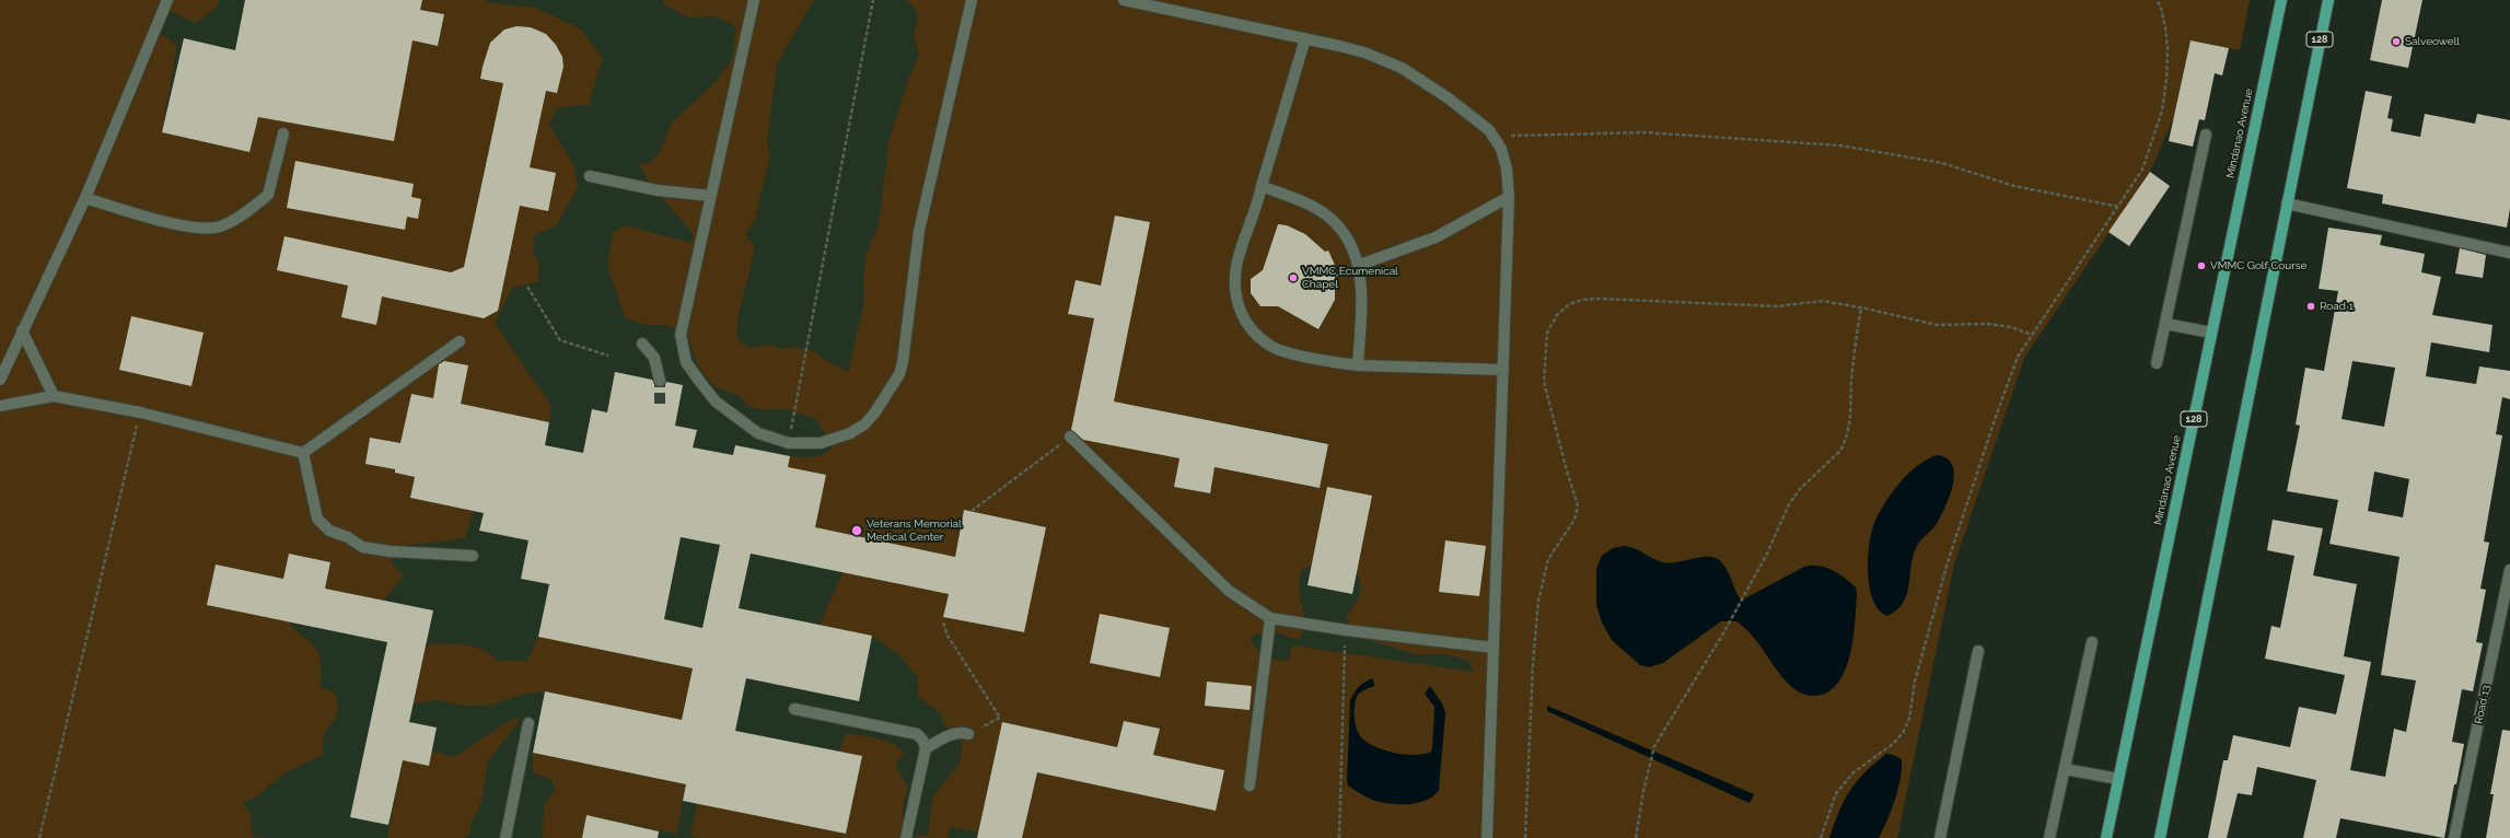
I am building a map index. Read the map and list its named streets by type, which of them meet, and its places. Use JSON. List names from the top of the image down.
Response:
{
  "streets": {
    "main road": ["128", "Mindanao Avenue"],
    "street": ["Road 13"]
  },
  "places": [
    "Salveowell",
    "VMMC Golf Course",
    "VMMC Ecumenical Chapel",
    "Road 1",
    "Veterans Memorial Medical Center"
  ]
}
